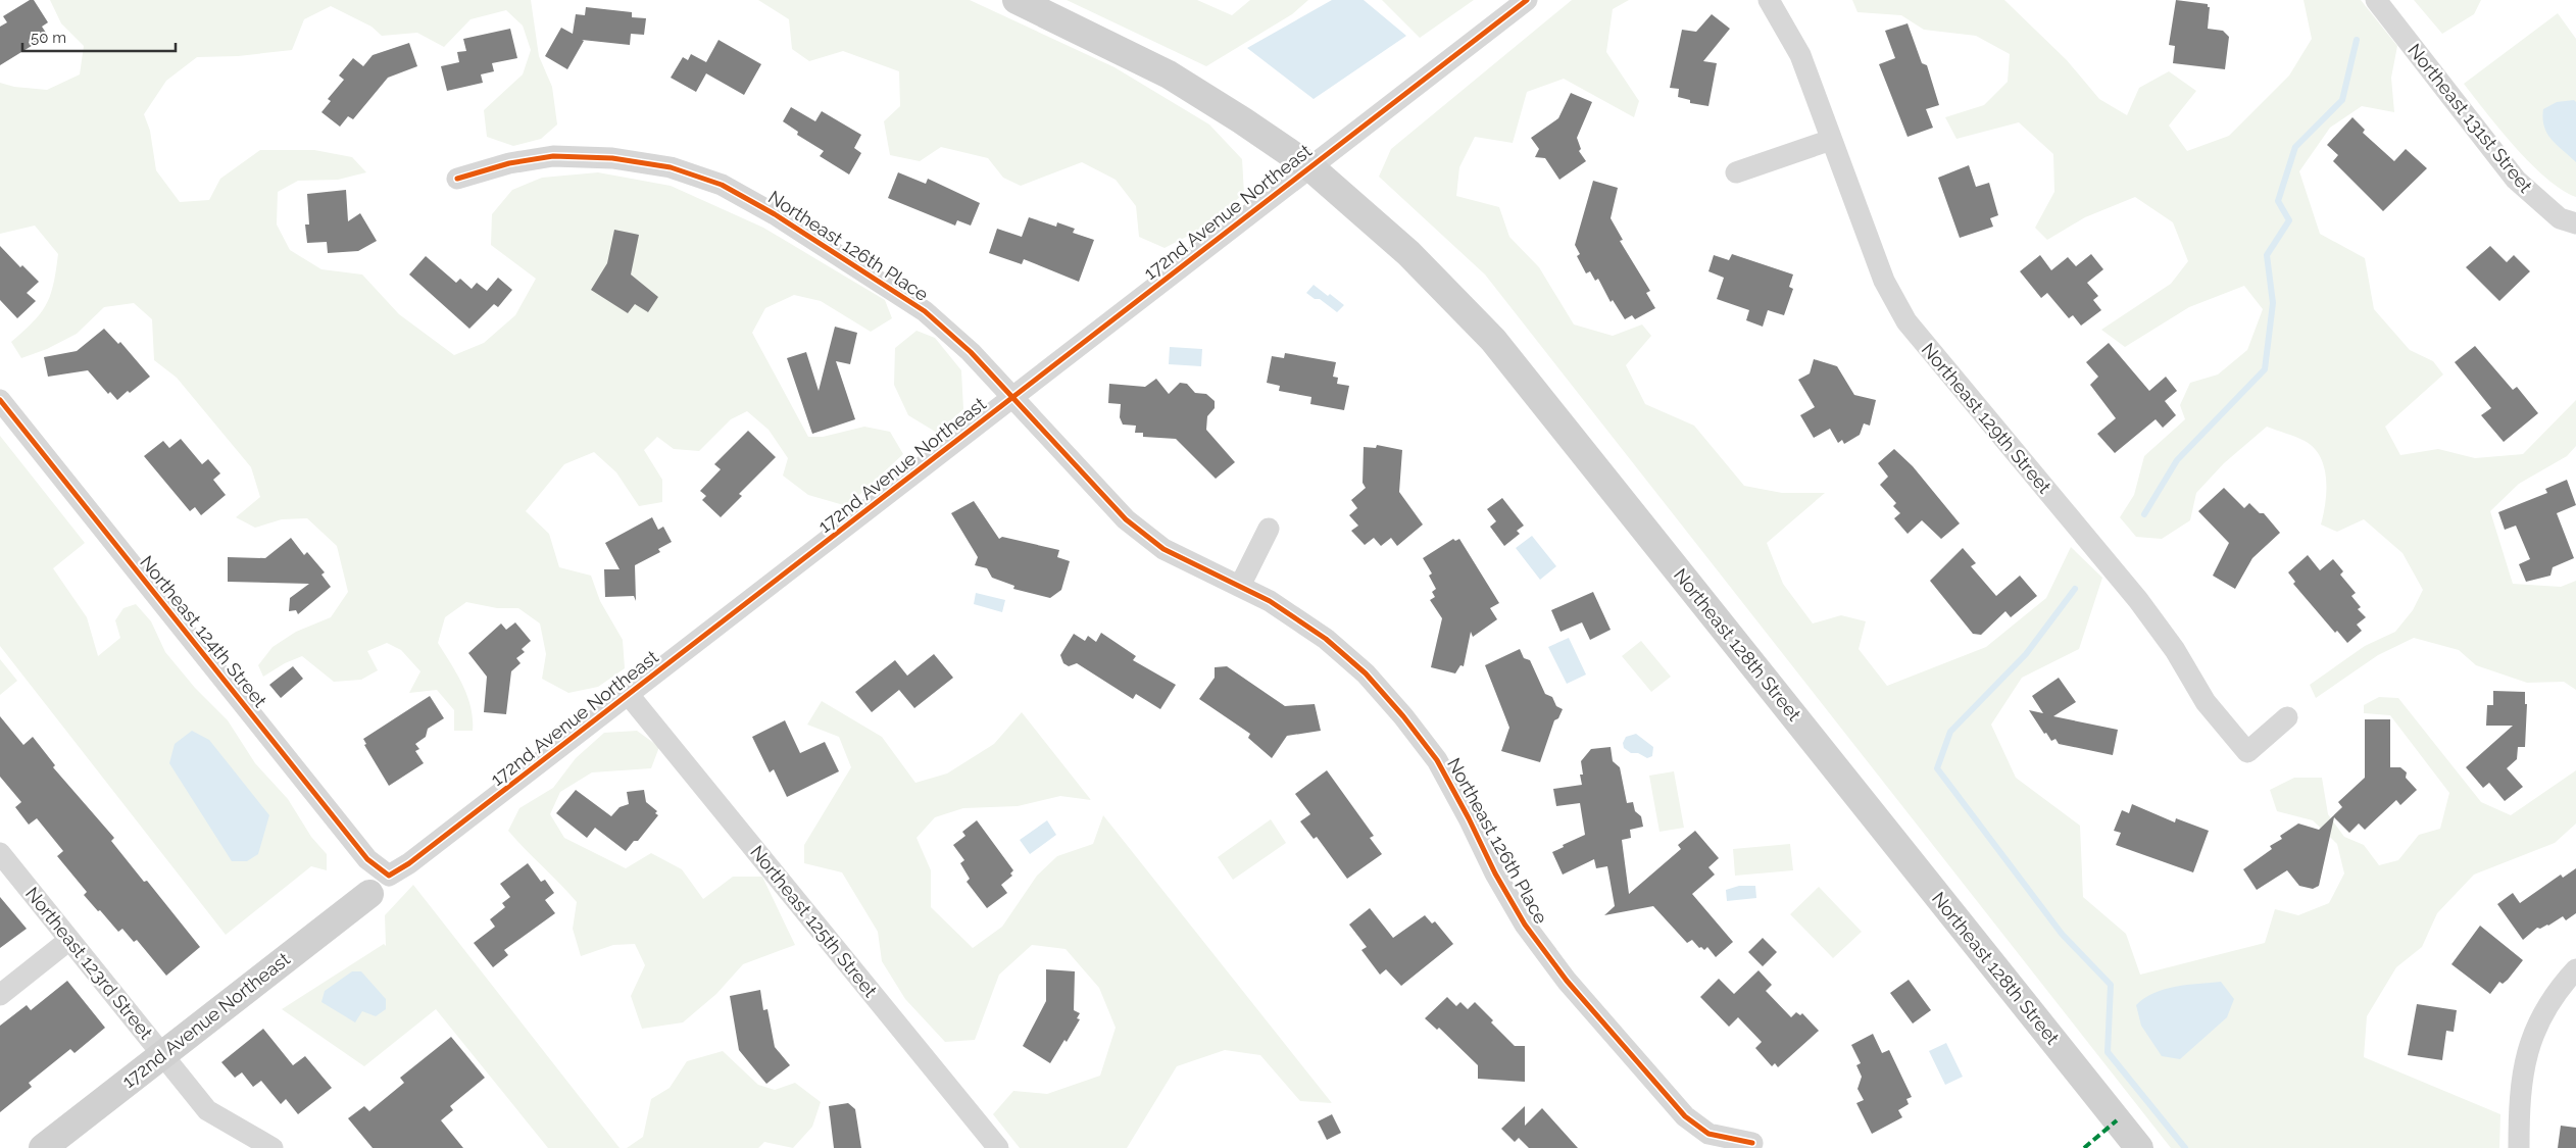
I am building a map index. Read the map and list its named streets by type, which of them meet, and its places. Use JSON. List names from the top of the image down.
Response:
{
  "streets": {
    "street": [
      "Northeast 131st Street",
      "172nd Avenue Northeast",
      "Northeast 126th Place",
      "Northeast 129th Street",
      "Northeast 124th Street",
      "Northeast 128th Street",
      "Northeast 125th Street",
      "Northeast 123rd Street"
    ]
  },
  "crossings": [
    ["172nd Avenue Northeast", "Northeast 126th Place"],
    ["172nd Avenue Northeast", "Northeast 124th Street"],
    ["172nd Avenue Northeast", "Northeast 128th Street"],
    ["172nd Avenue Northeast", "Northeast 125th Street"],
    ["172nd Avenue Northeast", "Northeast 123rd Street"]
  ],
  "scale_bar": "50 m"
}
